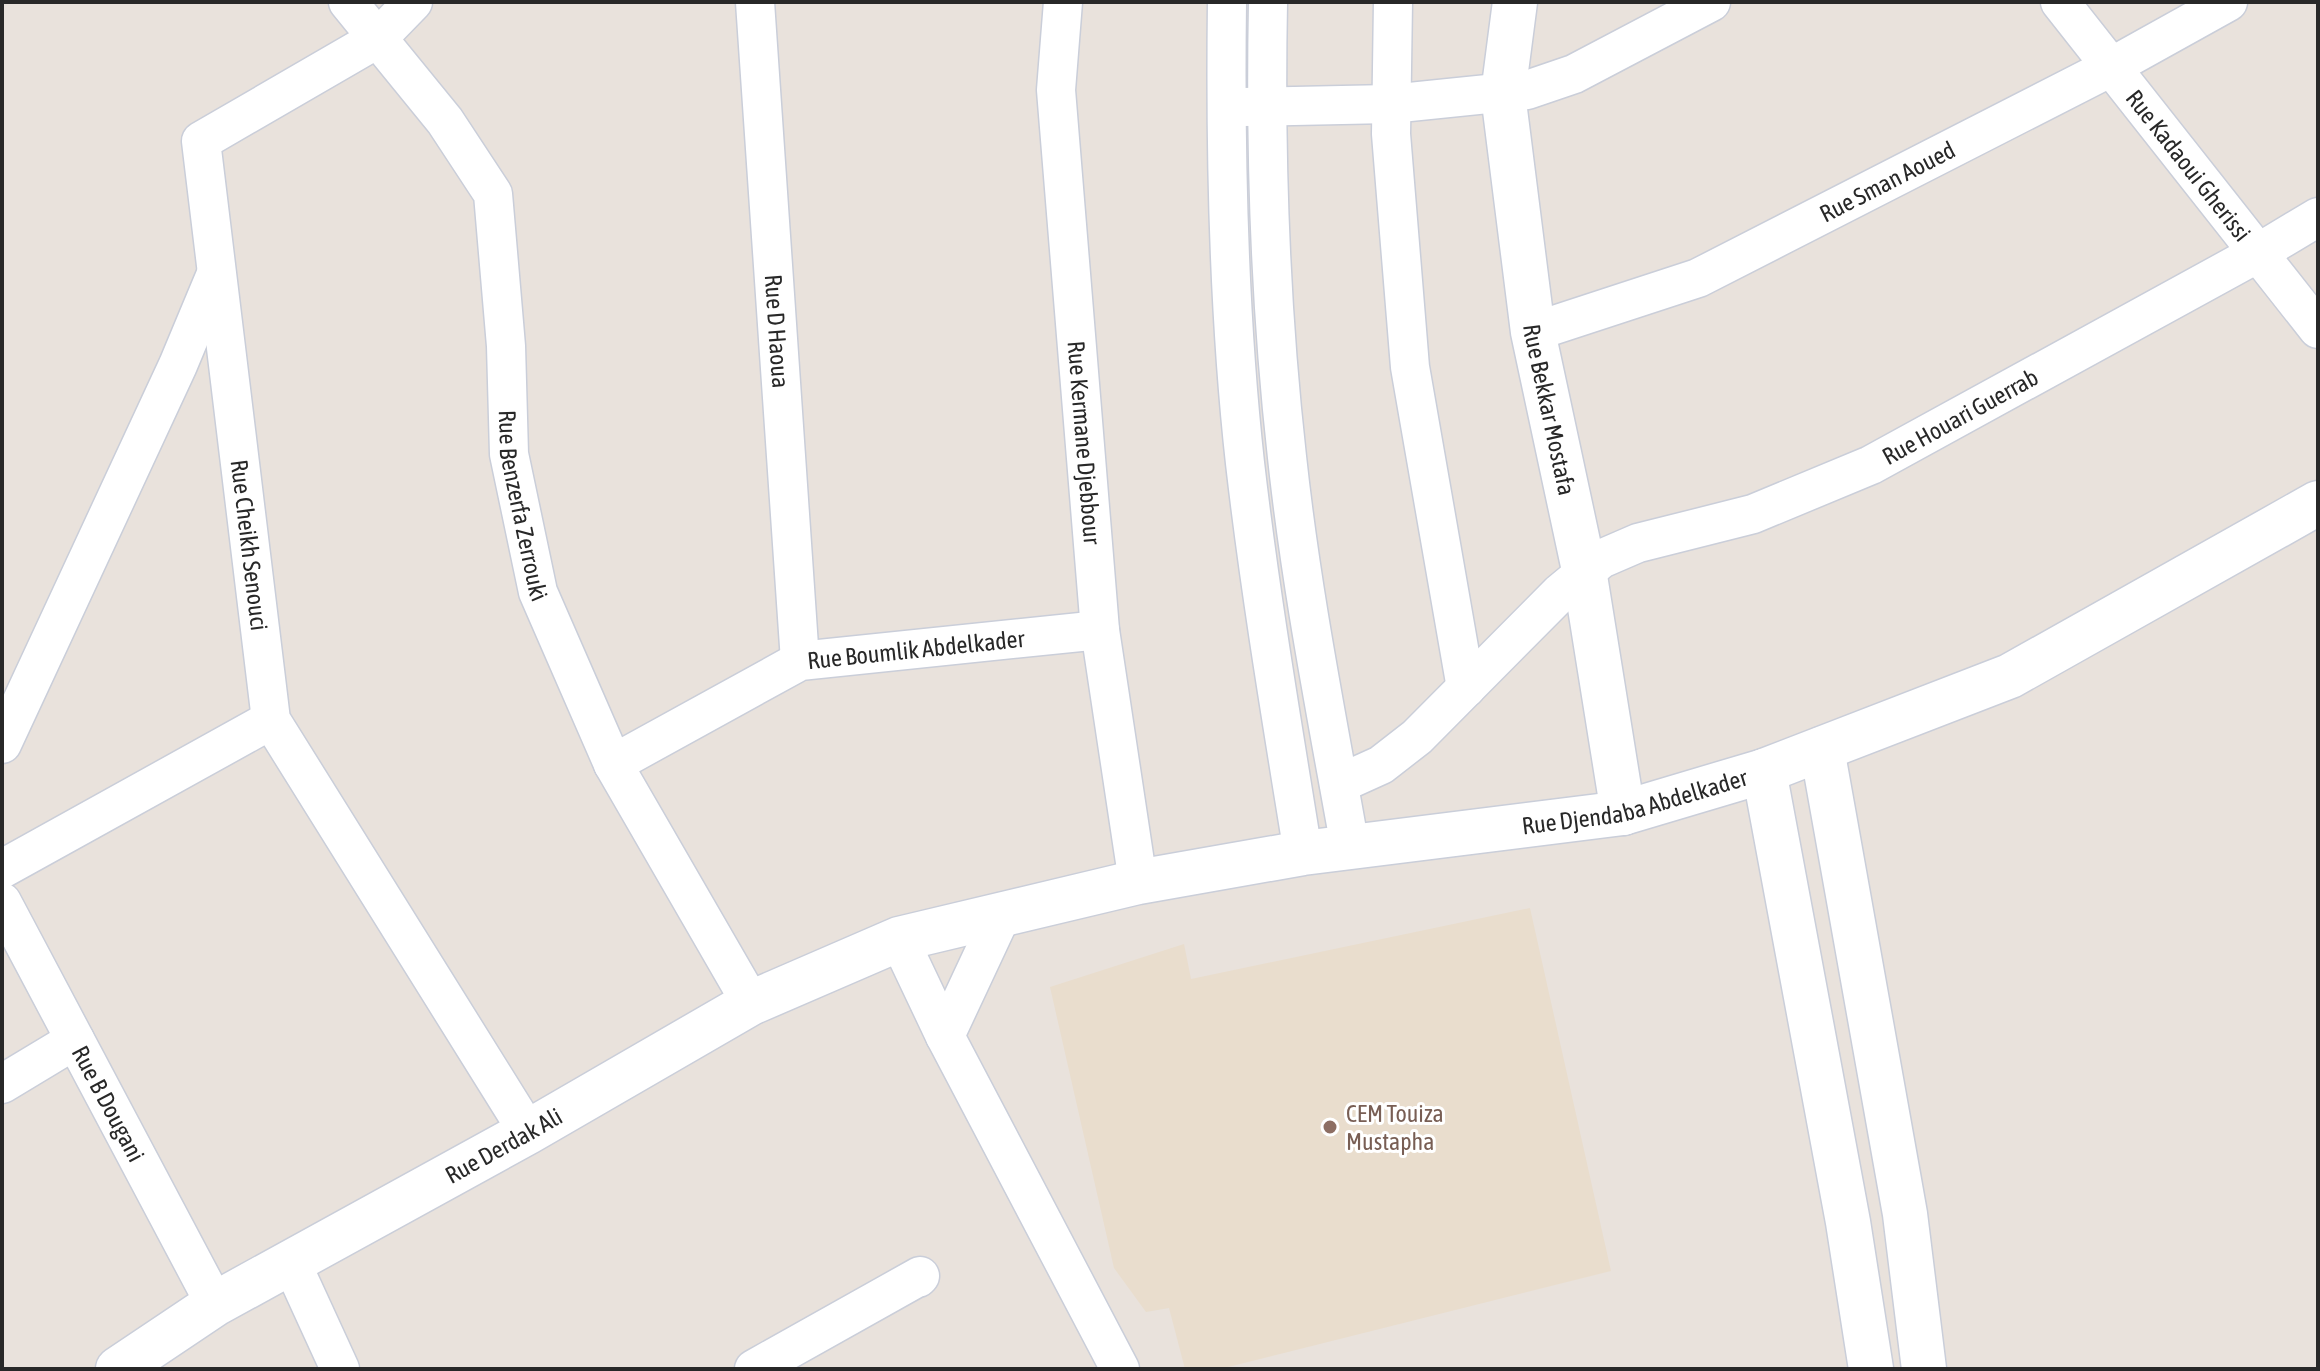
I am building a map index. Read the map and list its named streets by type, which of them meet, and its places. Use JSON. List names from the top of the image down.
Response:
{
  "streets": {
    "street": [
      "Rue Kadaoui Gherissi",
      "Rue Sman Aoued",
      "Rue D Haoua",
      "Rue Bekkar Mostafa",
      "Rue Houari Guerrab",
      "Rue Kermane Djebbour",
      "Rue Benzerfa Zerrouki",
      "Rue Cheikh Senouci",
      "Rue Boumlik Abdelkader",
      "Rue Djendaba Abdelkader",
      "Rue B Dougani",
      "Rue Derdak Ali"
    ]
  },
  "crossings": [
    ["Rue Kadaoui Gherissi", "Rue Sman Aoued"],
    ["Rue Kadaoui Gherissi", "Rue Houari Guerrab"],
    ["Rue Sman Aoued", "Rue Bekkar Mostafa"],
    ["Rue D Haoua", "Rue Boumlik Abdelkader"],
    ["Rue Bekkar Mostafa", "Rue Houari Guerrab"],
    ["Rue Bekkar Mostafa", "Rue Djendaba Abdelkader"],
    ["Rue Kermane Djebbour", "Rue Boumlik Abdelkader"],
    ["Rue Kermane Djebbour", "Rue Djendaba Abdelkader"],
    ["Rue Benzerfa Zerrouki", "Rue Cheikh Senouci"],
    ["Rue Benzerfa Zerrouki", "Rue Boumlik Abdelkader"],
    ["Rue Benzerfa Zerrouki", "Rue Derdak Ali"],
    ["Rue Cheikh Senouci", "Rue Derdak Ali"],
    ["Rue Djendaba Abdelkader", "Rue Derdak Ali"],
    ["Rue B Dougani", "Rue Derdak Ali"]
  ],
  "places": ["CEM Touiza Mustapha"]
}
